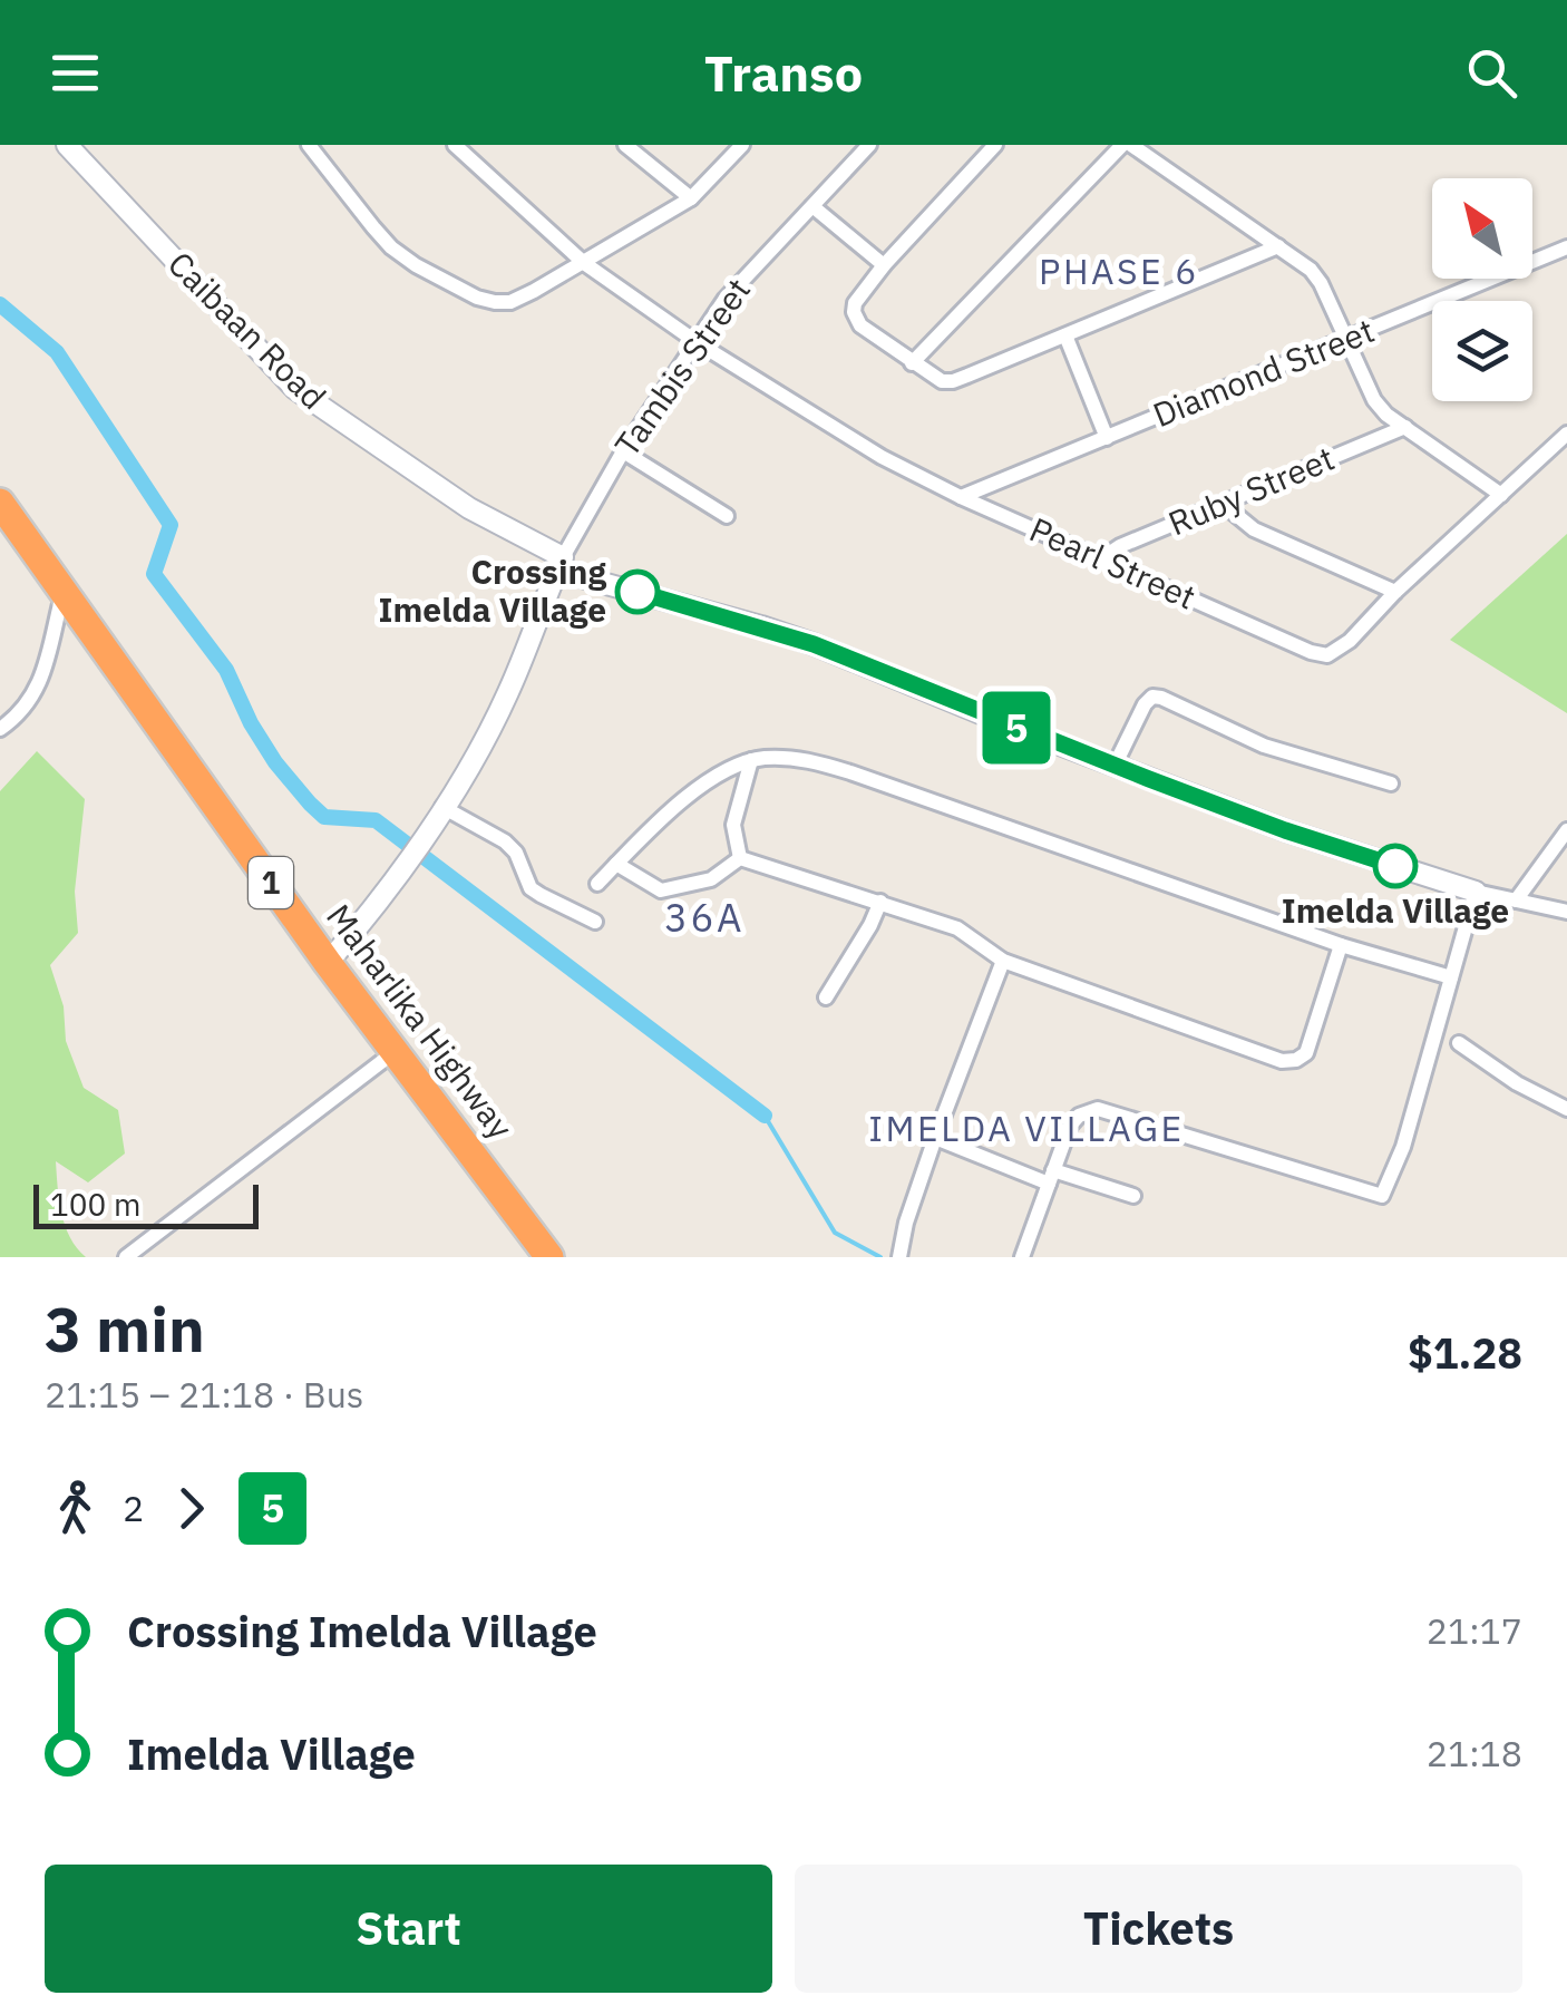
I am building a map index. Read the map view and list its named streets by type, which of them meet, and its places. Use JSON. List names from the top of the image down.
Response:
{
  "streets": {
    "highway": ["1", "Maharlika Highway"],
    "street": [
      "Caibaan Road",
      "Tambis Street",
      "Diamond Street",
      "Ruby Street",
      "Pearl Street"
    ]
  },
  "crossings": [
    ["Caibaan Road", "Tambis Street"],
    ["Tambis Street", "Pearl Street"],
    ["Diamond Street", "Pearl Street"],
    ["Ruby Street", "Pearl Street"]
  ],
  "districts": ["PHASE 6", "36A", "IMELDA VILLAGE"],
  "places": ["Crossing Imelda Village", "Imelda Village"],
  "lines": ["bus line 5"],
  "scale_bar": "100 m",
  "north": "top left",
  "page": {
    "header": "Transo",
    "on_map": "5",
    "scale": "100 m",
    "heading": ["3 min", "21:15 – 21:18 · Bus", "$1.28"],
    "legs": ["2", "5"],
    "list": [
      {
        "name": "Crossing Imelda Village",
        "value": "21:17"
      },
      {
        "name": "Imelda Village",
        "value": "21:18"
      }
    ],
    "buttons": ["Start", "Tickets"]
  }
}
